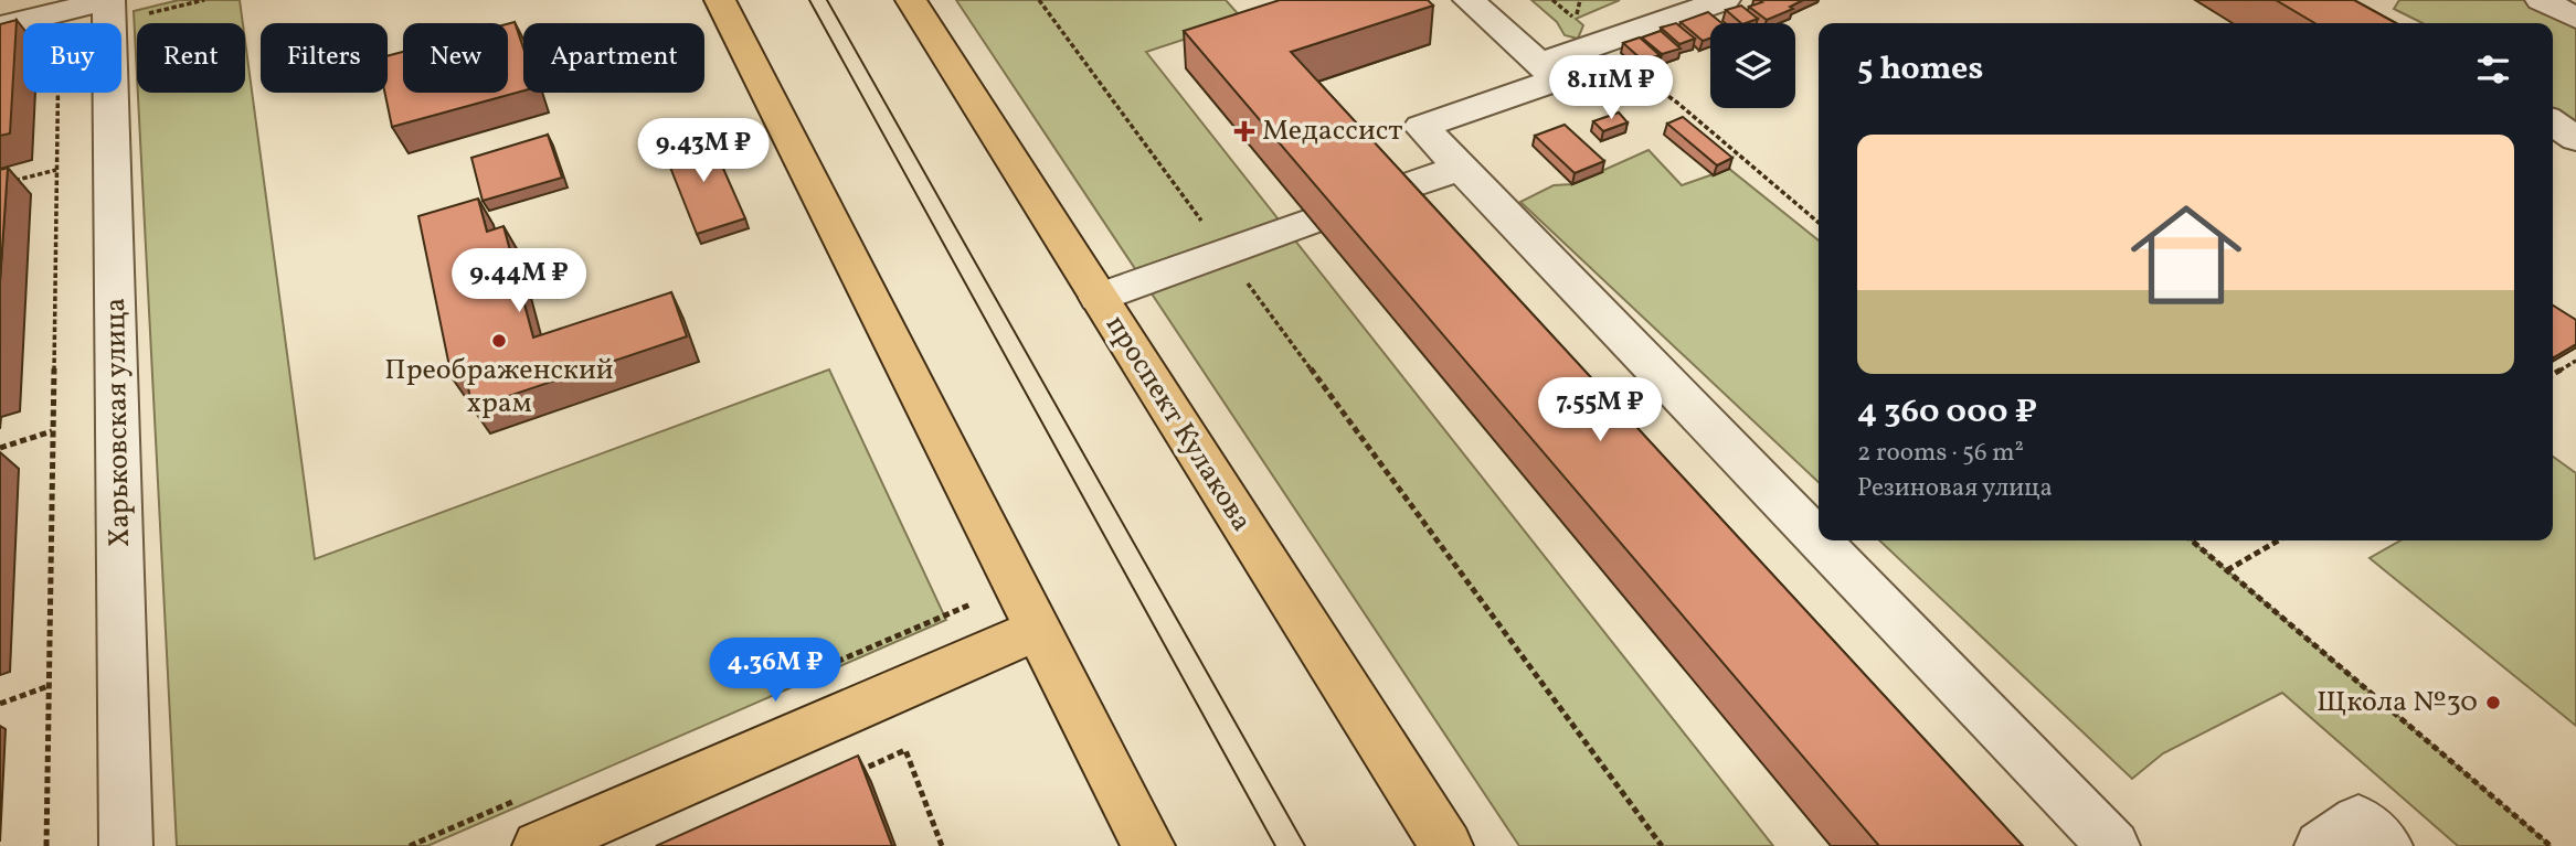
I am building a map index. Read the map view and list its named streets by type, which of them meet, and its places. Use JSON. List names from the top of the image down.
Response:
{
  "streets": {
    "main road": ["проспект Кулакова"],
    "street": ["Харьковская улица"]
  },
  "places": {
    "health": ["Медассист"],
    "other": ["Преображенский храм", "Щкола №30"]
  },
  "page": {
    "chip": [
      "Buy",
      "Rent",
      "Filters",
      "New",
      "Apartment"
    ],
    "heading": "5 homes",
    "price": [
      "8.11M ₽",
      "9.43M ₽",
      "9.44M ₽",
      "7.55M ₽",
      "4.36M ₽"
    ],
    "list": [
      {
        "name": "4 360 000 ₽",
        "note": "2 rooms · 56 m² · Резиновая улица"
      }
    ]
  }
}
